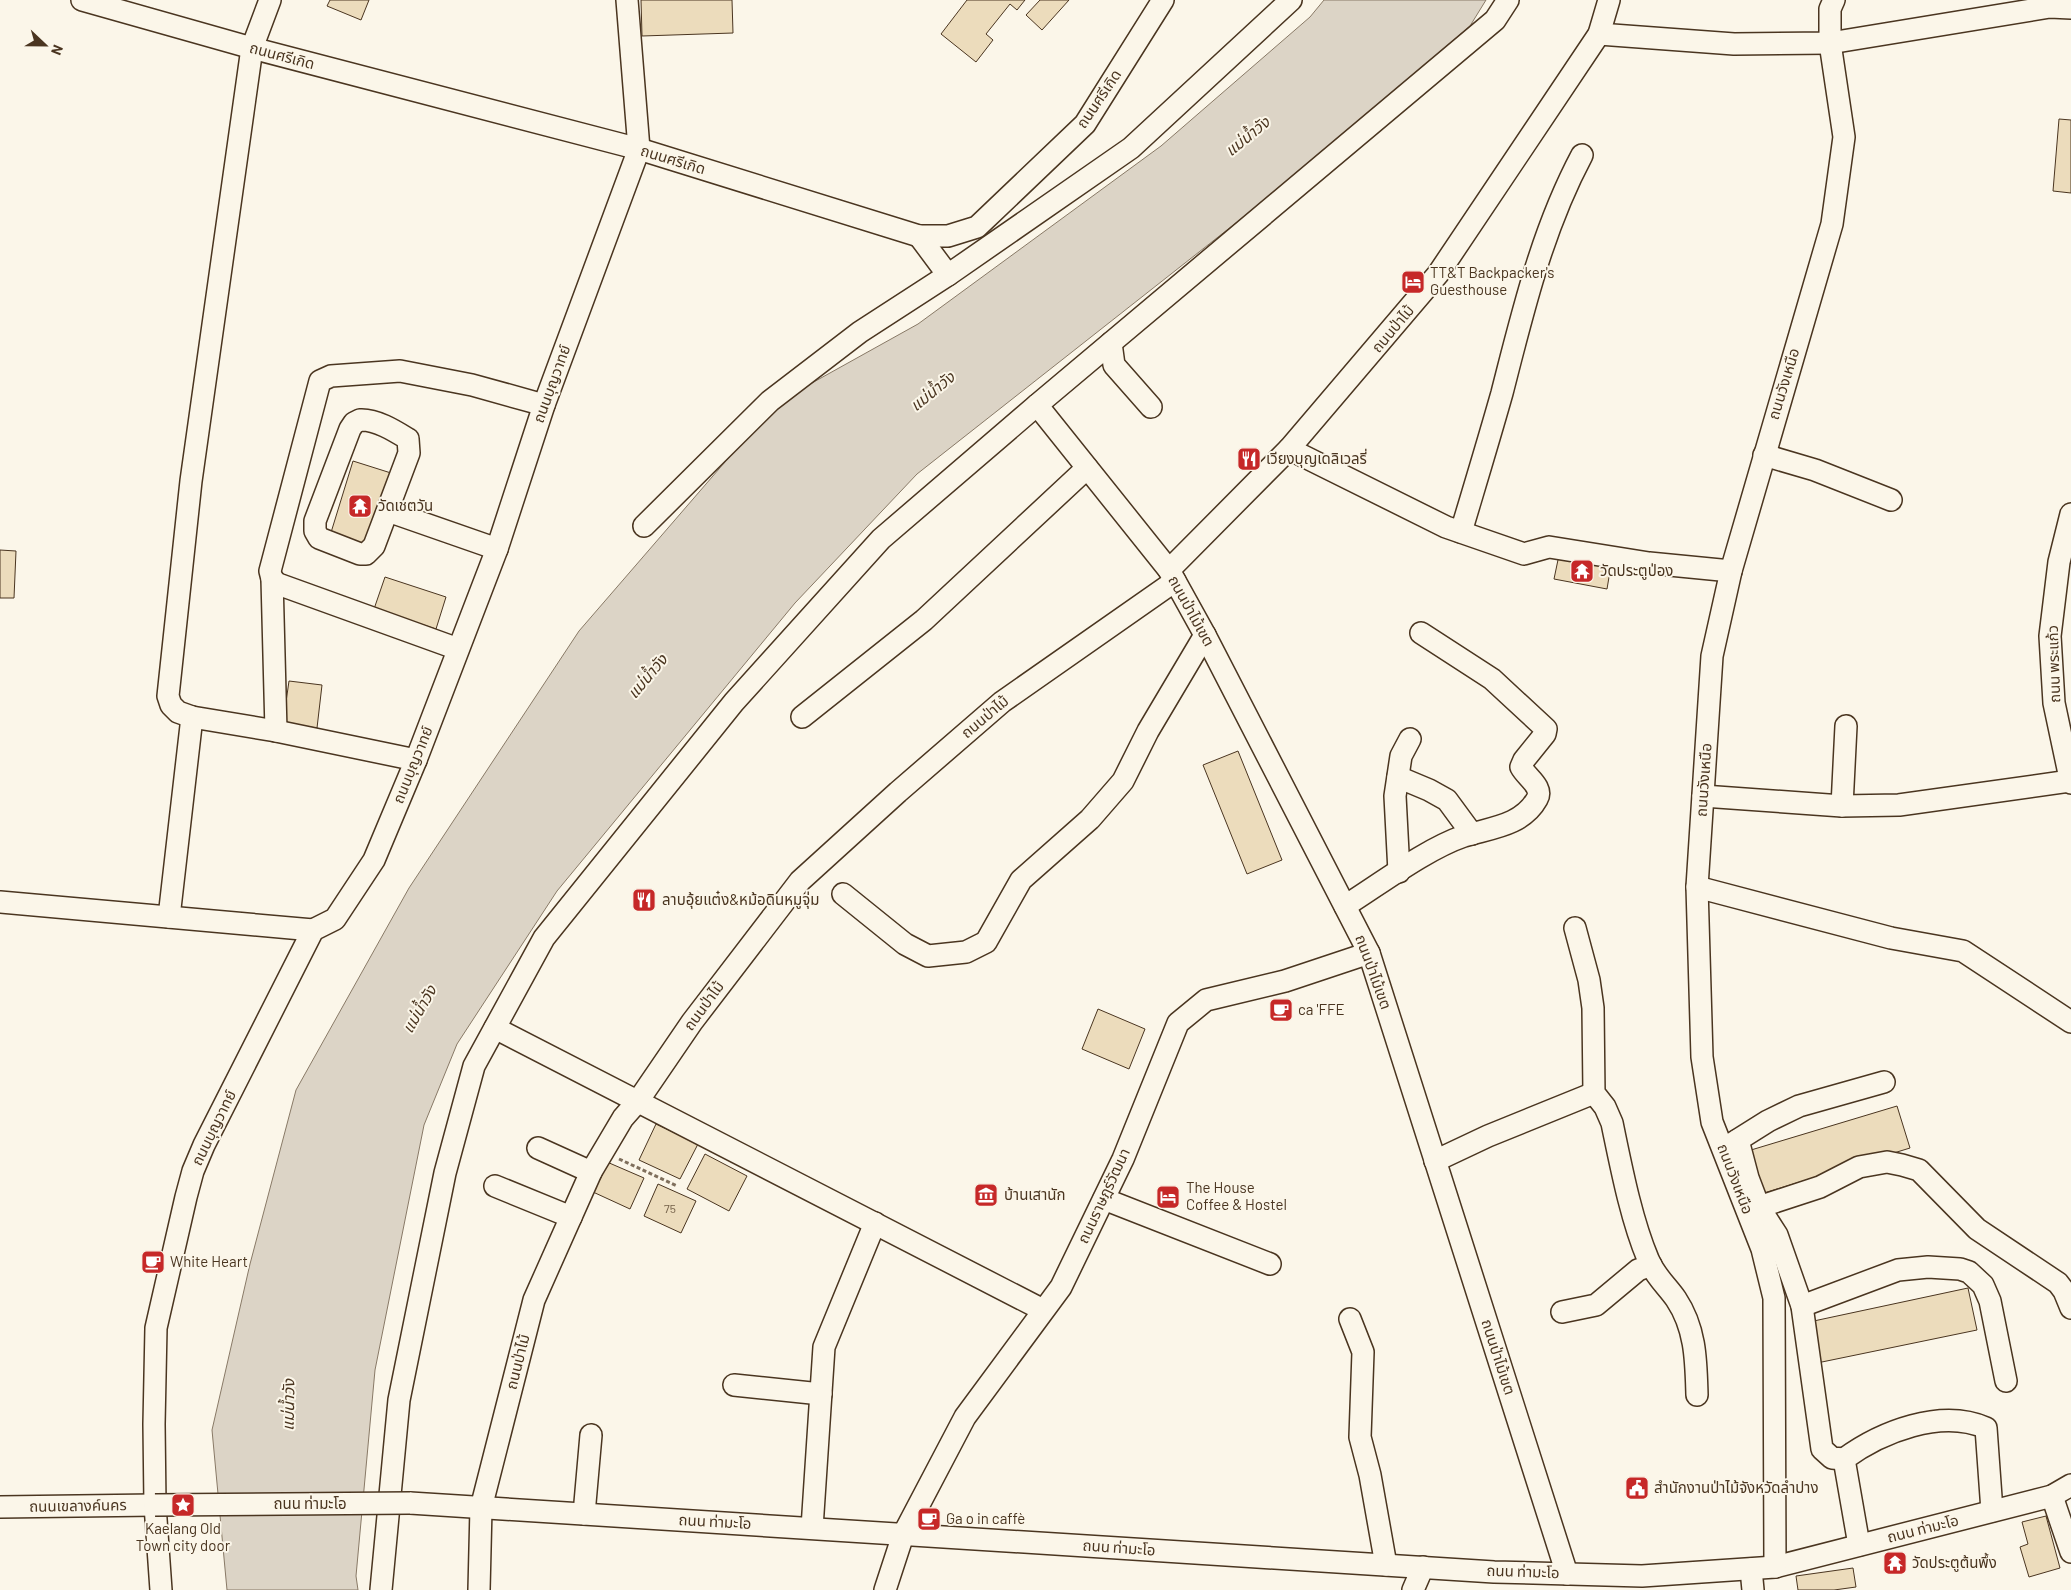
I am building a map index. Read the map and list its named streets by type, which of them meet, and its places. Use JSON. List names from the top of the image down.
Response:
{
  "streets": {
    "street": [
      "ถนนศรีเกิด",
      "ถนนป่าไม้",
      "ถนนบุญวาทย์",
      "ถนนวังเหนือ",
      "ถนนป่าไม้เขต",
      "ถนน พระแก้ว",
      "ถนนราษฎร์วัฒนา",
      "ถนน ท่ามะโอ",
      "ถนนเขลางค์นคร"
    ]
  },
  "crossings": [
    ["ถนนศรีเกิด", "ถนนบุญวาทย์"],
    ["ถนนป่าไม้", "ถนนป่าไม้เขต"],
    ["ถนนป่าไม้", "ถนน ท่ามะโอ"],
    ["ถนนบุญวาทย์", "ถนน ท่ามะโอ"],
    ["ถนนบุญวาทย์", "ถนนเขลางค์นคร"],
    ["ถนนวังเหนือ", "ถนน ท่ามะโอ"],
    ["ถนนป่าไม้เขต", "ถนนราษฎร์วัฒนา"],
    ["ถนนป่าไม้เขต", "ถนน ท่ามะโอ"],
    ["ถนนราษฎร์วัฒนา", "ถนน ท่ามะโอ"],
    ["ถนน ท่ามะโอ", "ถนนเขลางค์นคร"]
  ],
  "water": ["แม่น้ำวัง"],
  "places": {
    "hotel": ["TT&T Backpacker's Guesthouse", "The House Coffee & Hostel"],
    "restaurant": ["เวียงบุญเดลิเวลรี่", "ลาบอุ้ยแต๋ง&หม้อดินหมูจุ่ม"],
    "temple": ["วัดเชตวัน", "วัดประตูป่อง", "วัดประตูต้นพึ้ง"],
    "cafe": ["ca 'FFE", "White Heart", "Ga o in caffè"],
    "museum": ["บ้านเสานัก"],
    "public building": ["สำนักงานป่าไม้จังหวัดลำปาง"],
    "place": ["Kaelang Old Town city door"]
  },
  "house_numbers": ["75"],
  "north": "right"
}
